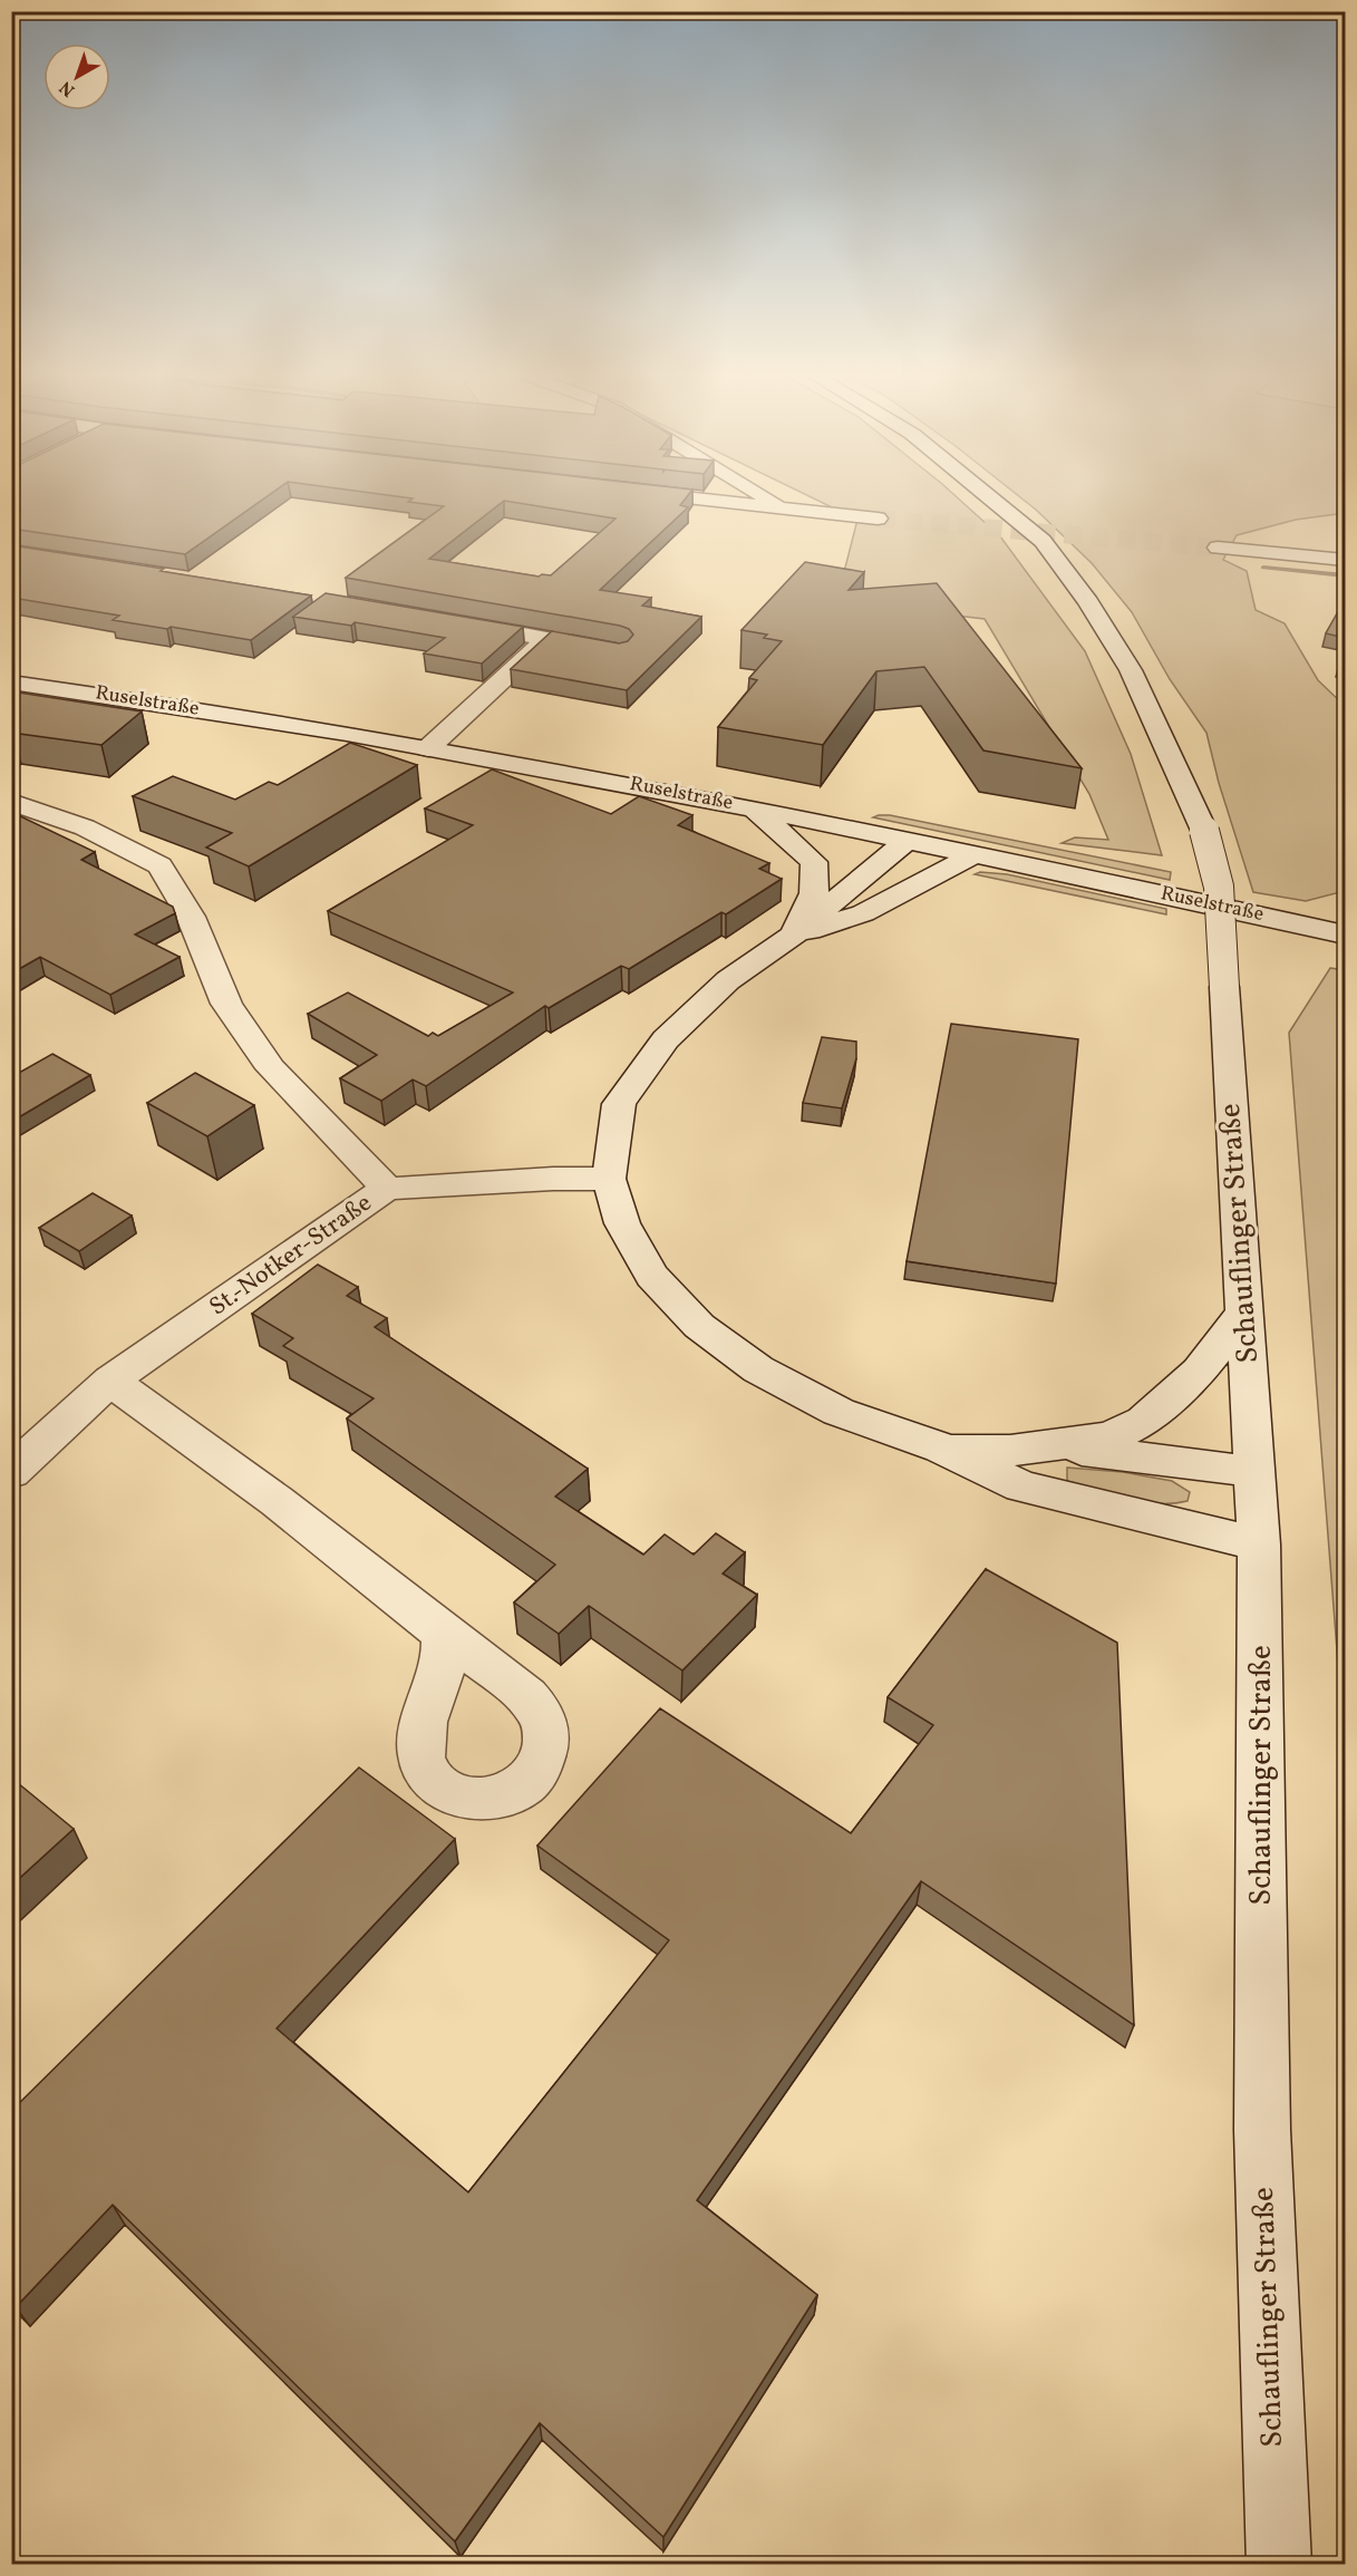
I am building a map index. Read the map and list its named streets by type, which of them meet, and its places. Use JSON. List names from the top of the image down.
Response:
{
  "streets": {
    "main road": ["Ruselstraße", "Schauflinger Straße", "St.-Notker-Straße"]
  },
  "north": "bottom left"
}
